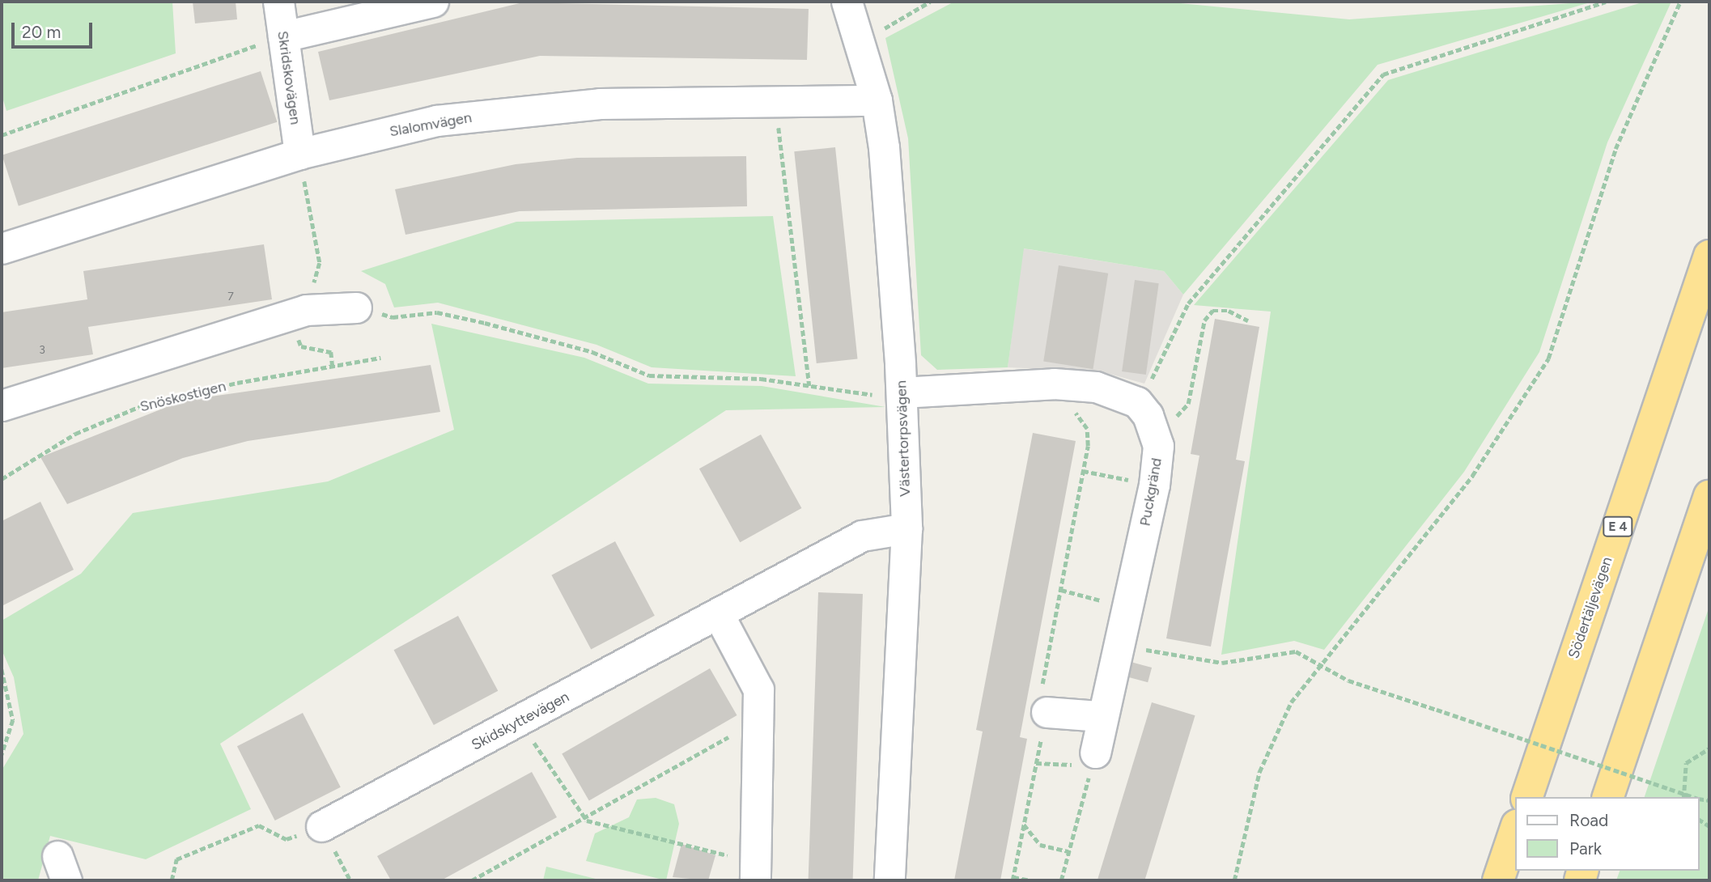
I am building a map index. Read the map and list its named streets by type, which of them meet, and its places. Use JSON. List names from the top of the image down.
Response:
{
  "streets": {
    "highway": ["E 4", "Södertäljevägen"],
    "street": [
      "Skridskovägen",
      "Slalomvägen",
      "Västertorpsvägen",
      "Puckgränd",
      "Skidskyttevägen"
    ],
    "path": ["Snöskostigen"]
  },
  "crossings": [
    ["Skridskovägen", "Slalomvägen"],
    ["Slalomvägen", "Västertorpsvägen"],
    ["Västertorpsvägen", "Skidskyttevägen"]
  ],
  "house_numbers": ["7", "3"],
  "legend": ["Road", "Park"],
  "scale_bar": "20 m"
}
